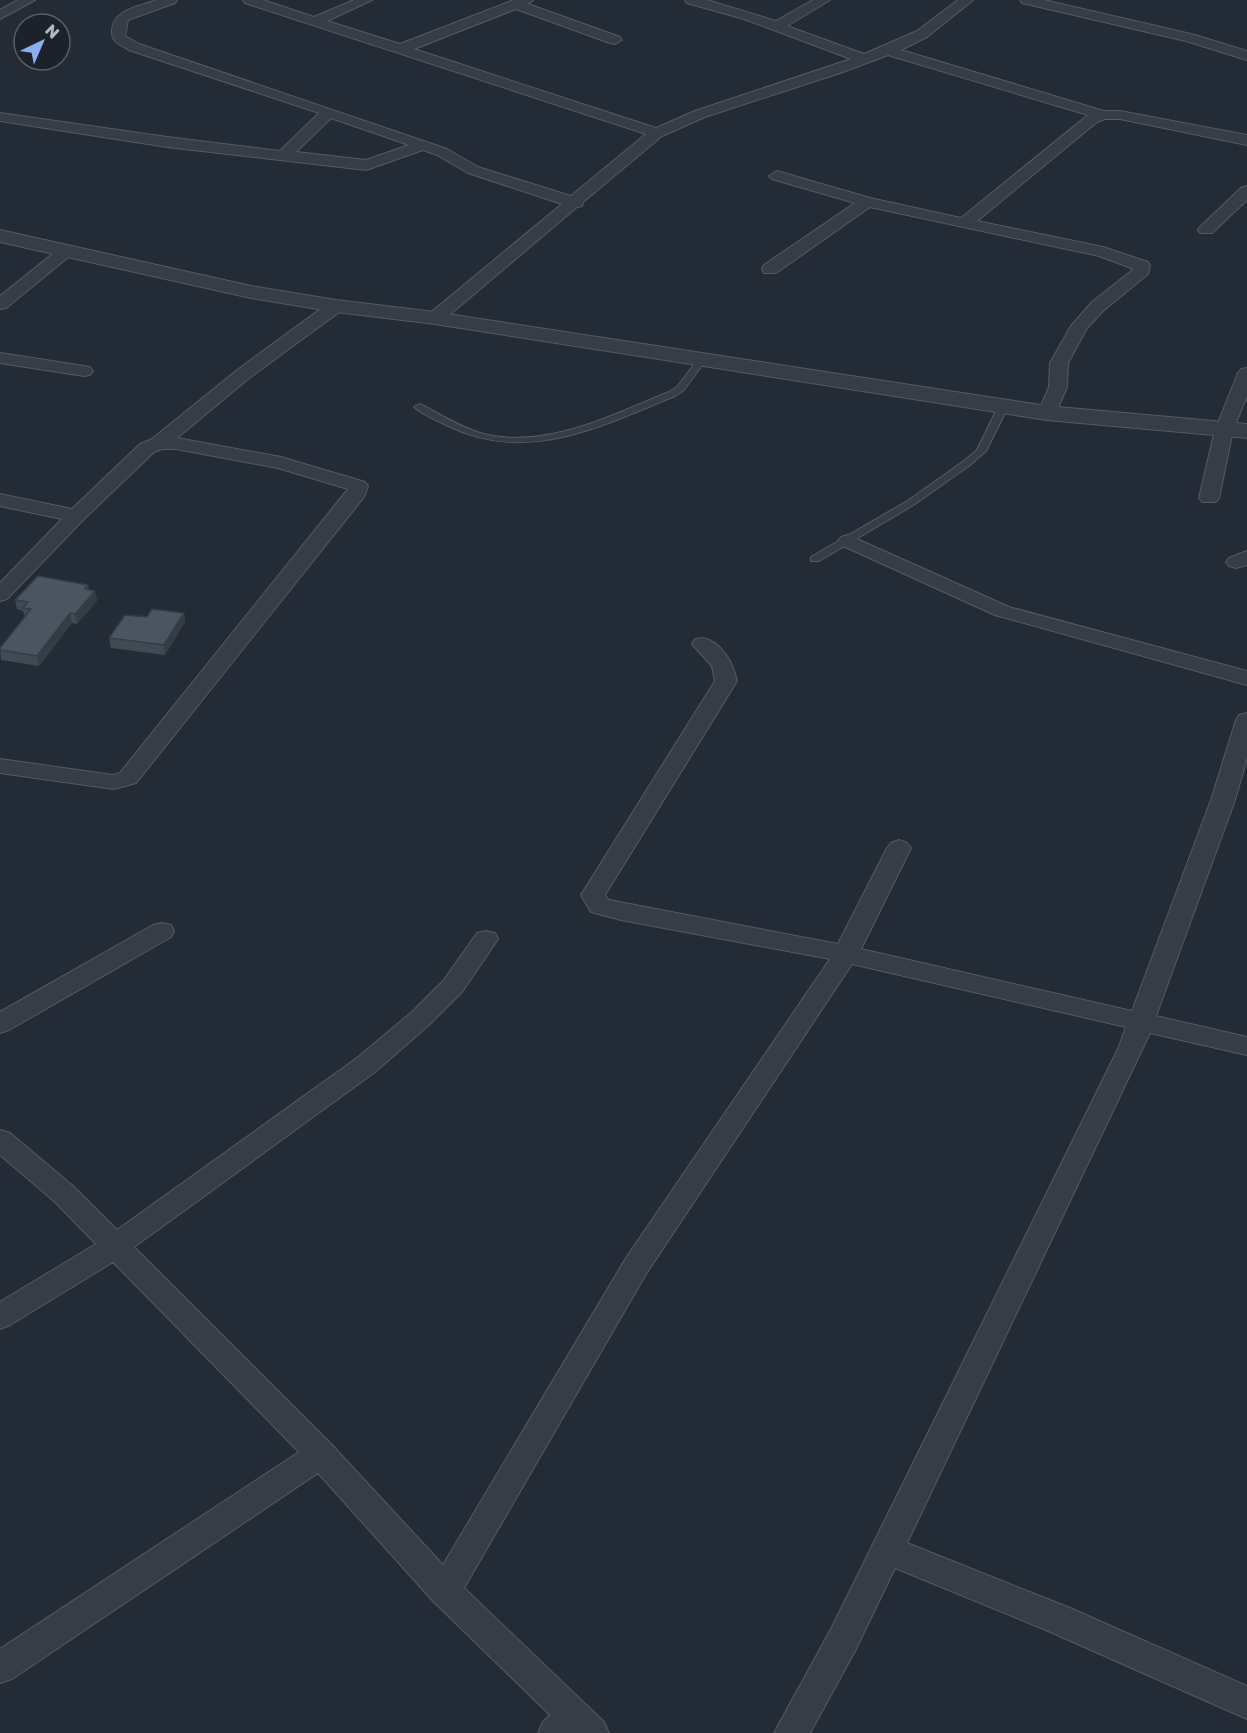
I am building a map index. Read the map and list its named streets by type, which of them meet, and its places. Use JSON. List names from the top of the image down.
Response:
{
  "north": "top right"
}
